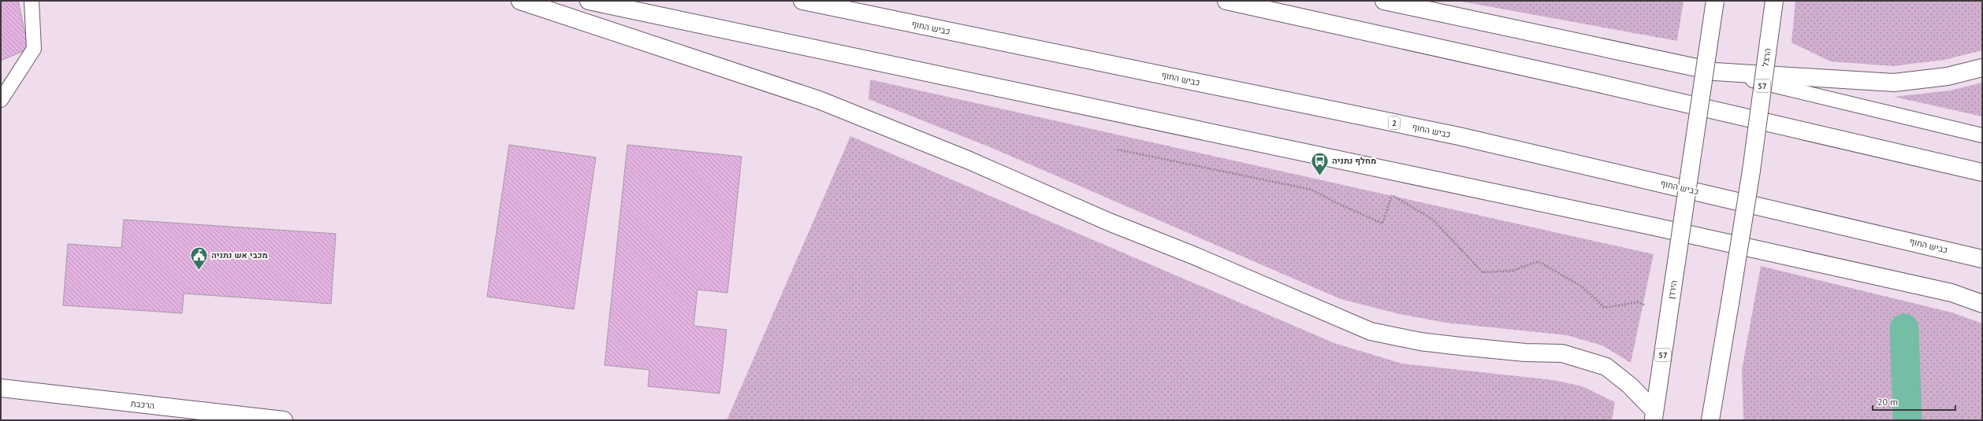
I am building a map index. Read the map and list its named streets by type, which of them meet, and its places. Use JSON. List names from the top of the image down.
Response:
{
  "streets": {
    "main road": [
      "כביש החוף",
      "הרצל",
      "57",
      "2",
      "הירדן",
      "הרכבת"
    ]
  },
  "crossings": [
    ["הרצל", "57"]
  ],
  "places": {
    "bus stop": ["מחלף נתניה"],
    "public building": ["מכבי אש נתניה"]
  },
  "scale_bar": "20 m"
}
